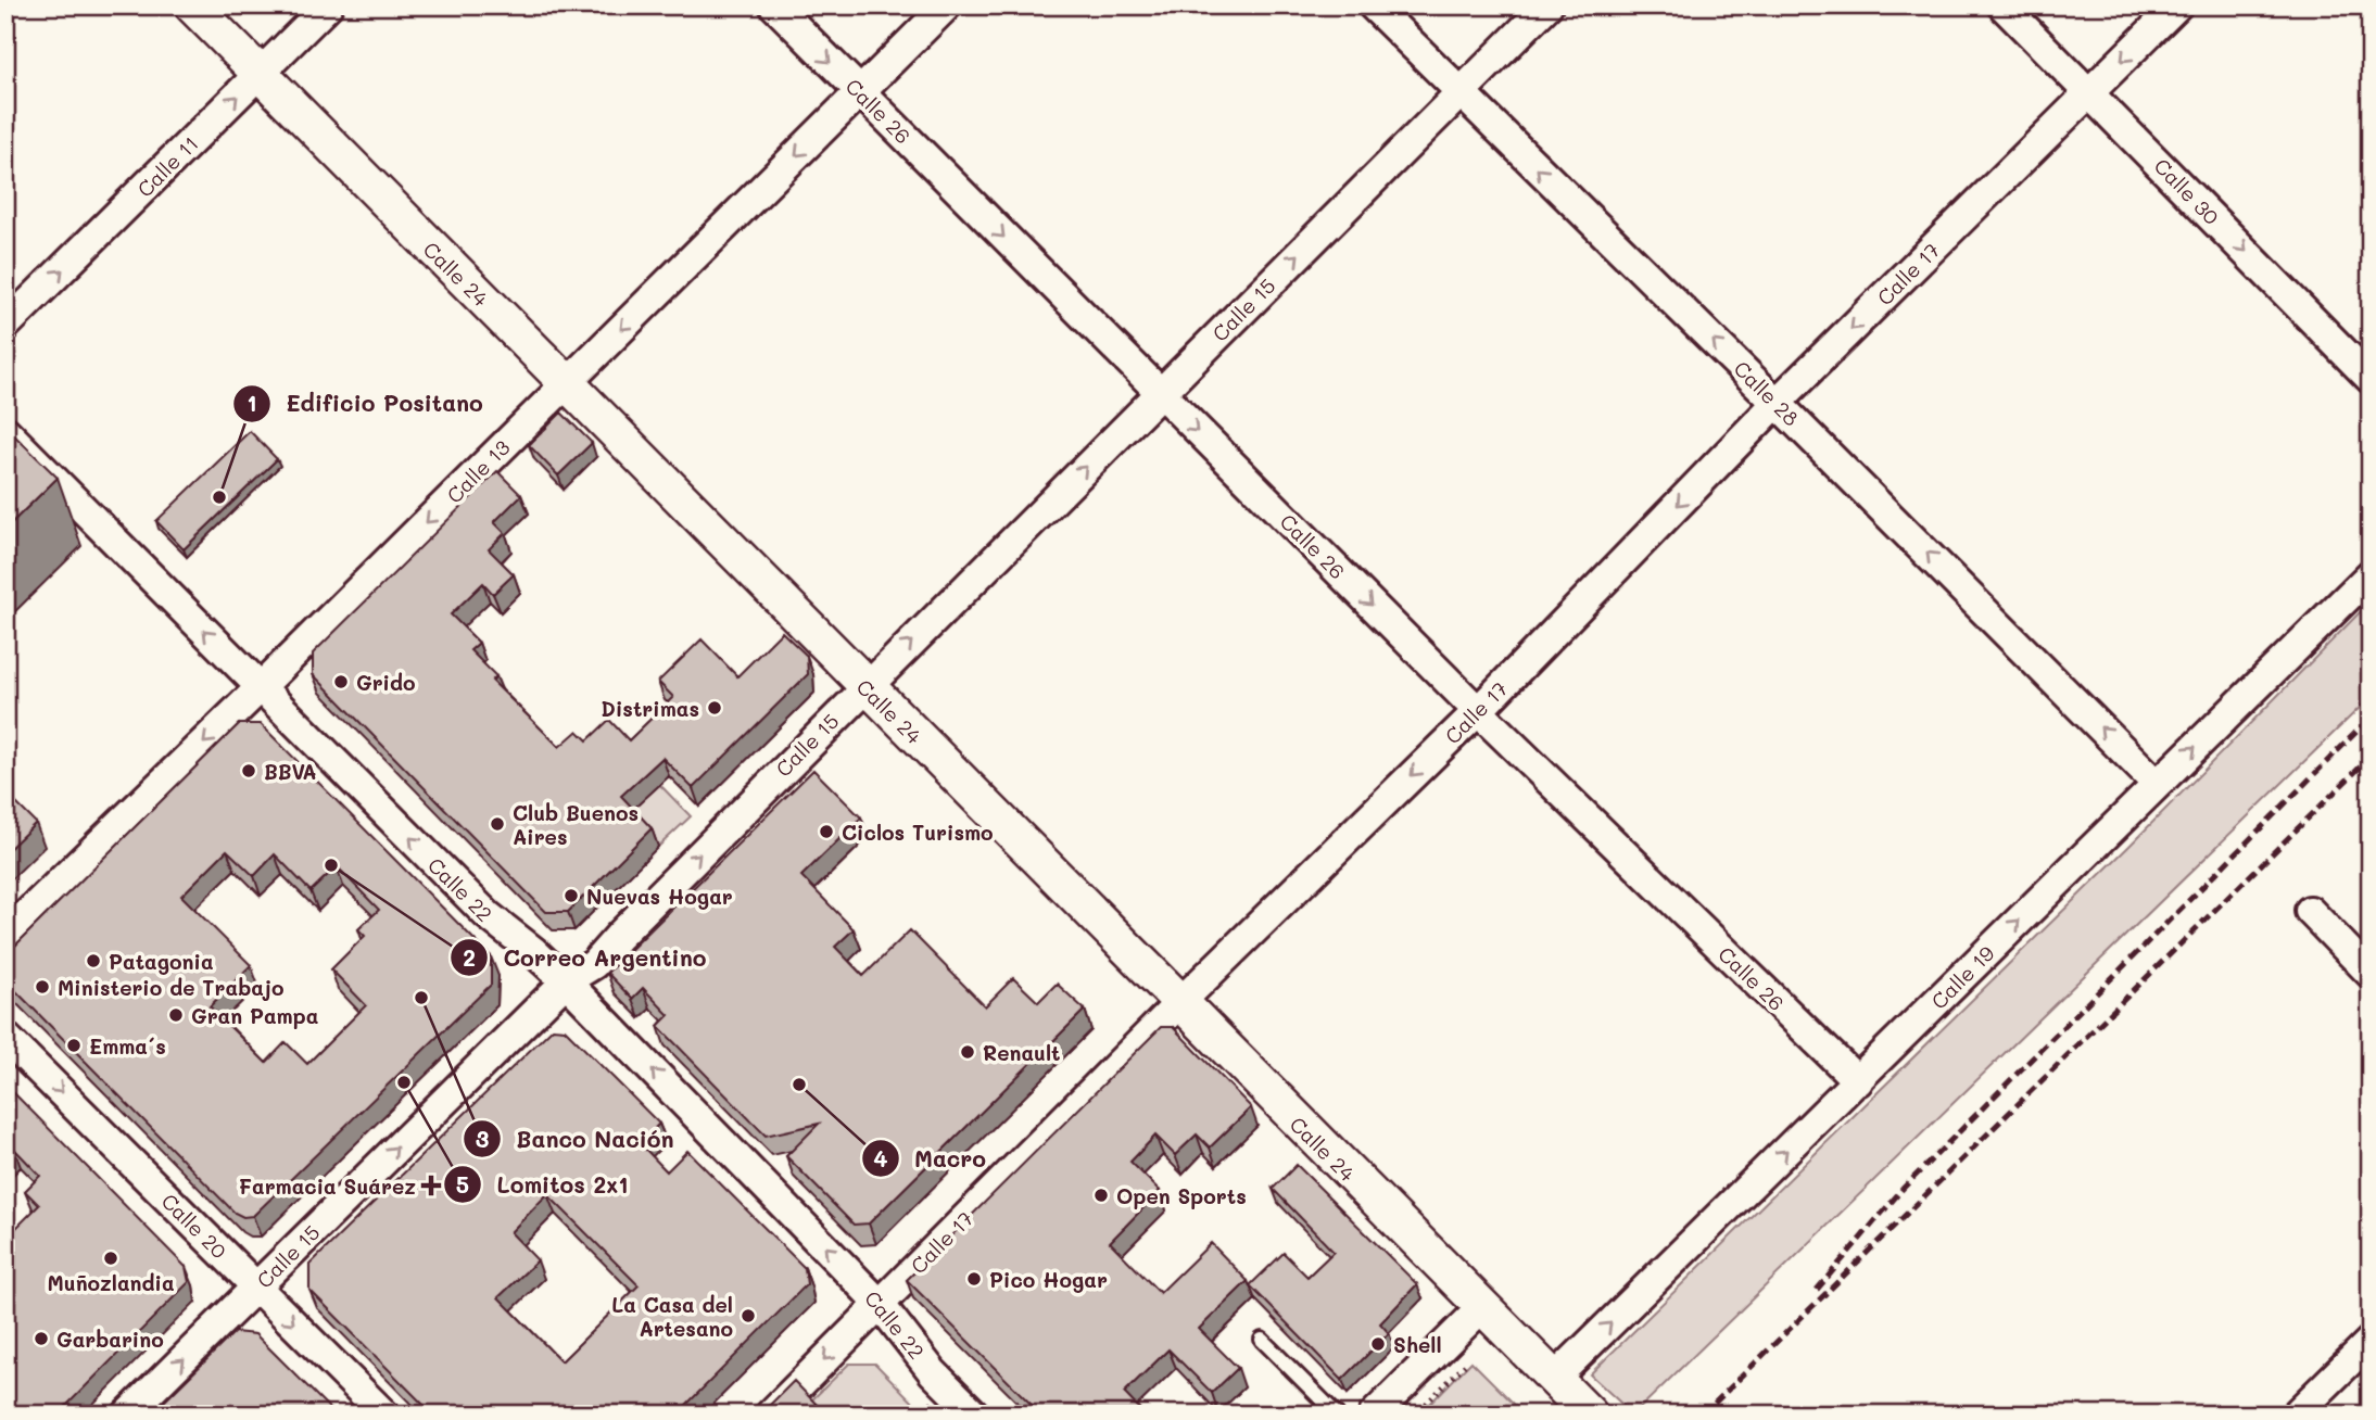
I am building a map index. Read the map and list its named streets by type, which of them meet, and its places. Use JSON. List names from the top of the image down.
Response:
{
  "streets": {
    "street": [
      "Calle 26",
      "Calle 11",
      "Calle 30",
      "Calle 24",
      "Calle 17",
      "Calle 15",
      "Calle 28",
      "Calle 13",
      "Calle 22",
      "Calle 19",
      "Calle 20"
    ]
  },
  "crossings": [
    ["Calle 26", "Calle 17"],
    ["Calle 26", "Calle 15"],
    ["Calle 26", "Calle 13"],
    ["Calle 26", "Calle 19"],
    ["Calle 11", "Calle 24"],
    ["Calle 30", "Calle 17"],
    ["Calle 24", "Calle 17"],
    ["Calle 24", "Calle 15"],
    ["Calle 24", "Calle 13"],
    ["Calle 24", "Calle 19"],
    ["Calle 17", "Calle 28"],
    ["Calle 17", "Calle 22"],
    ["Calle 15", "Calle 28"],
    ["Calle 15", "Calle 22"],
    ["Calle 15", "Calle 20"],
    ["Calle 28", "Calle 19"],
    ["Calle 13", "Calle 22"]
  ],
  "one_way": [
    "Calle 26",
    "Calle 11",
    "Calle 30",
    "Calle 17",
    "Calle 15",
    "Calle 28",
    "Calle 13",
    "Calle 22",
    "Calle 19",
    "Calle 20"
  ],
  "places": {
    "other": [
      "Edificio Positano",
      "Grido",
      "Distrimas",
      "BBVA",
      "Club Buenos Aires",
      "Ciclos Turismo",
      "Correo Argentino",
      "Nuevas Hogar",
      "Patagonia",
      "Ministerio de Trabajo",
      "Banco Nación",
      "Gran Pampa",
      "Emma´s",
      "Renault",
      "Lomitos 2x1",
      "Macro",
      "Open Sports",
      "Muñozlandia",
      "Pico Hogar",
      "La Casa del Artesano",
      "Garbarino",
      "Shell"
    ],
    "health": ["Farmacia Suárez"]
  }
}
